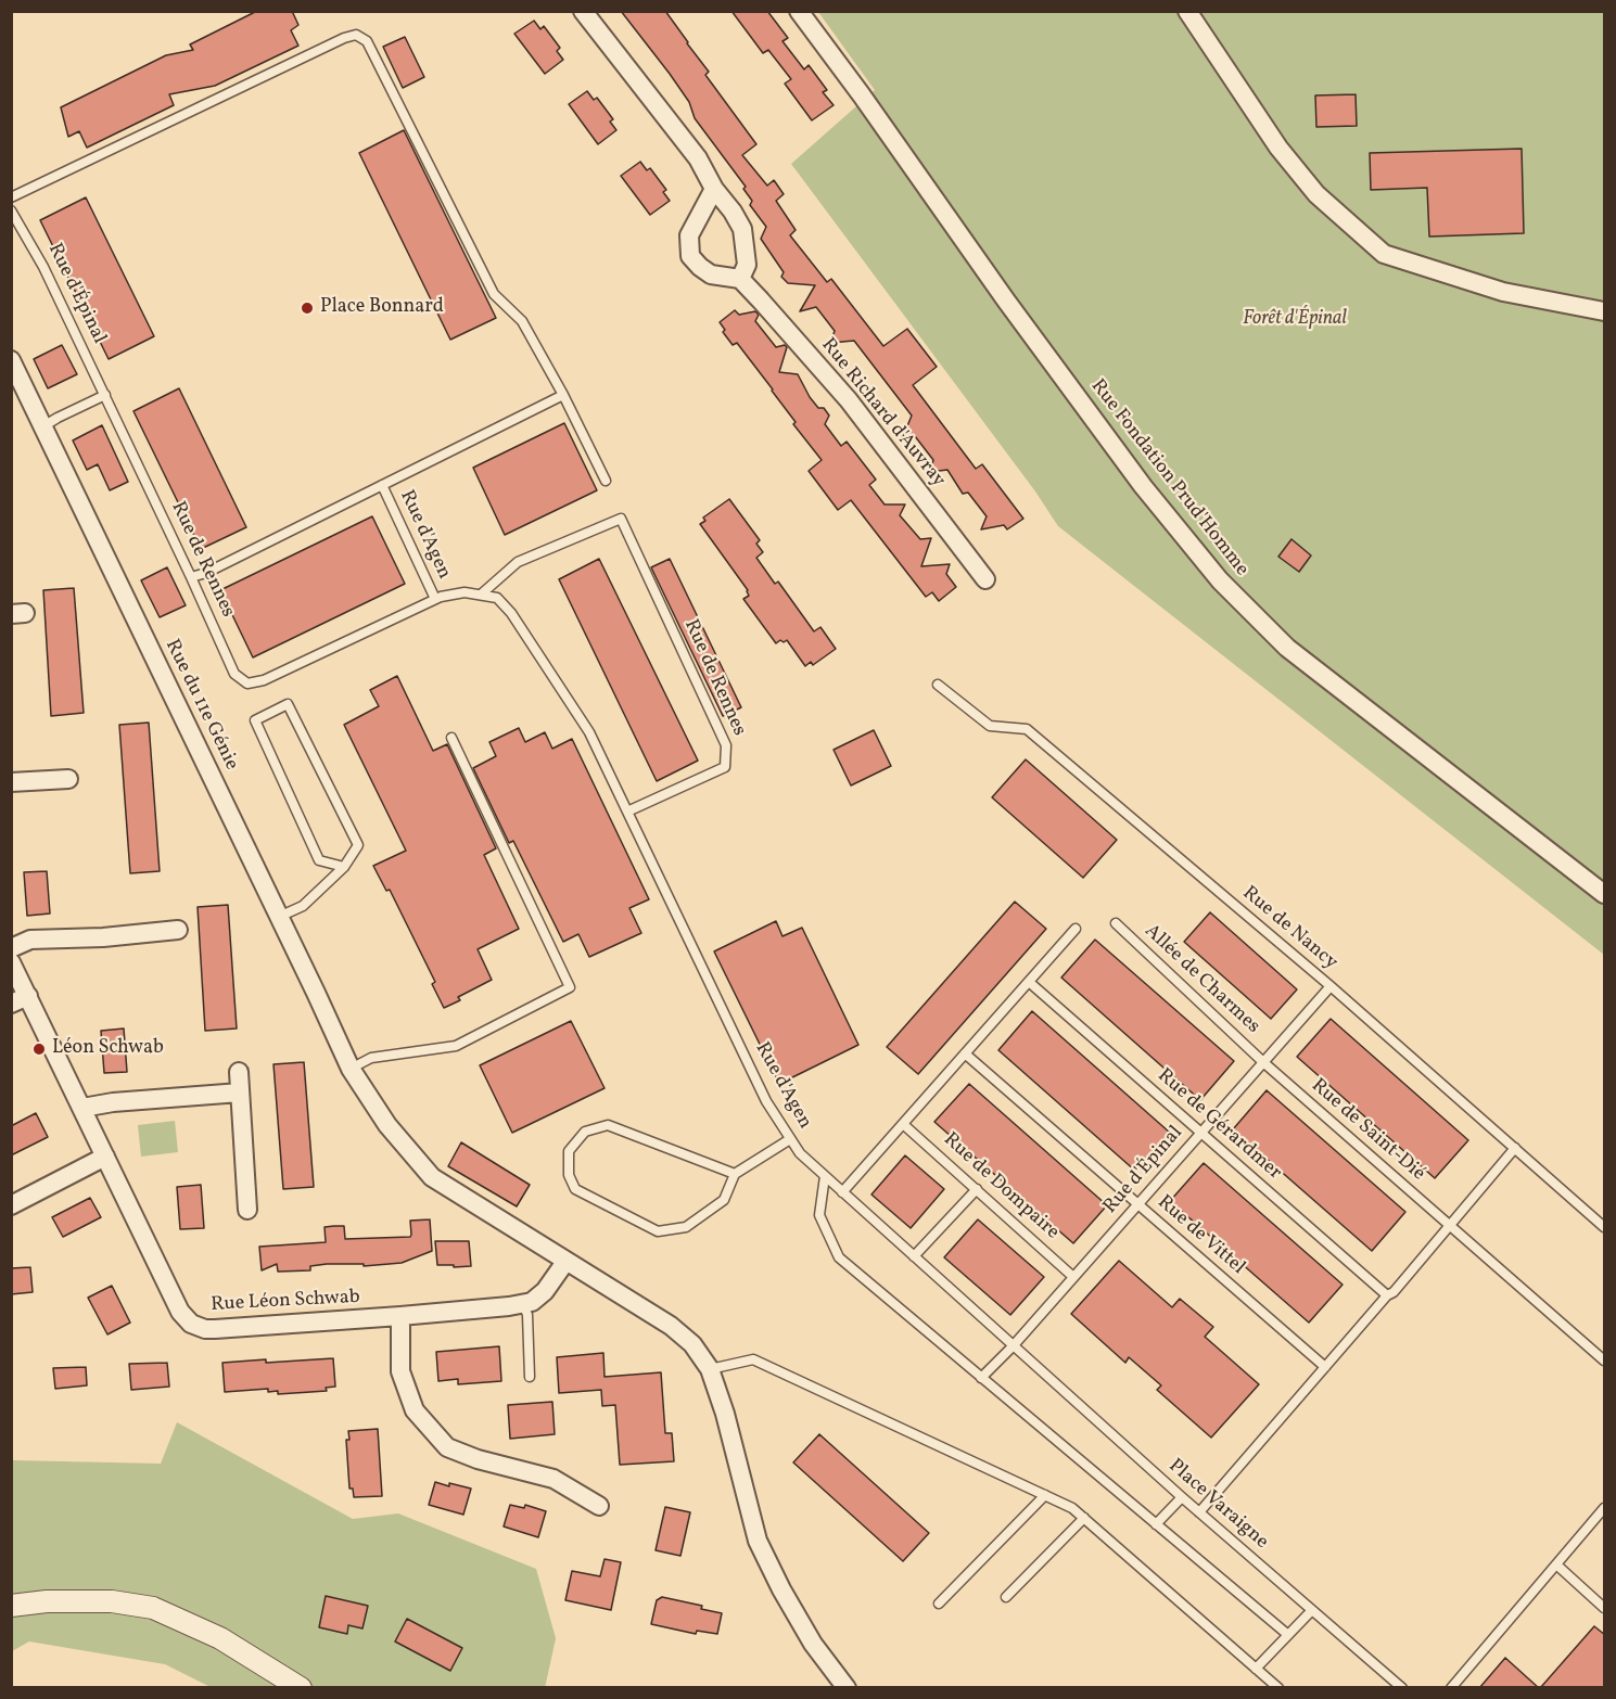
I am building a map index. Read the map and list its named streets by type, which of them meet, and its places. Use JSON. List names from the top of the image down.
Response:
{
  "streets": {
    "street": [
      "Rue Richard d'Auvray",
      "Rue Fondation Prud'Homme",
      "Rue du 11e Génie",
      "Rue Léon Schwab"
    ],
    "lane": [
      "Rue d'Épinal",
      "Rue d'Agen",
      "Rue de Rennes",
      "Rue de Nancy",
      "Allée de Charmes",
      "Rue de Gérardmer",
      "Rue de Saint-Dié",
      "Rue de Dompaire",
      "Rue de Vittel",
      "Place Varaigne"
    ]
  },
  "crossings": [
    ["Rue d'Épinal", "Rue d'Agen"],
    ["Rue d'Épinal", "Rue de Rennes"],
    ["Rue d'Épinal", "Rue de Nancy"],
    ["Rue d'Épinal", "Allée de Charmes"],
    ["Rue d'Épinal", "Rue de Gérardmer"],
    ["Rue d'Épinal", "Rue de Saint-Dié"],
    ["Rue d'Épinal", "Rue de Dompaire"],
    ["Rue d'Épinal", "Rue de Vittel"],
    ["Rue d'Épinal", "Place Varaigne"],
    ["Rue d'Agen", "Rue de Rennes"],
    ["Rue d'Agen", "Place Varaigne"],
    ["Rue du 11e Génie", "Rue Léon Schwab"],
    ["Allée de Charmes", "Rue de Saint-Dié"]
  ],
  "parks": ["Forêt d'Épinal"],
  "places": ["Place Bonnard", "Léon Schwab"]
}
